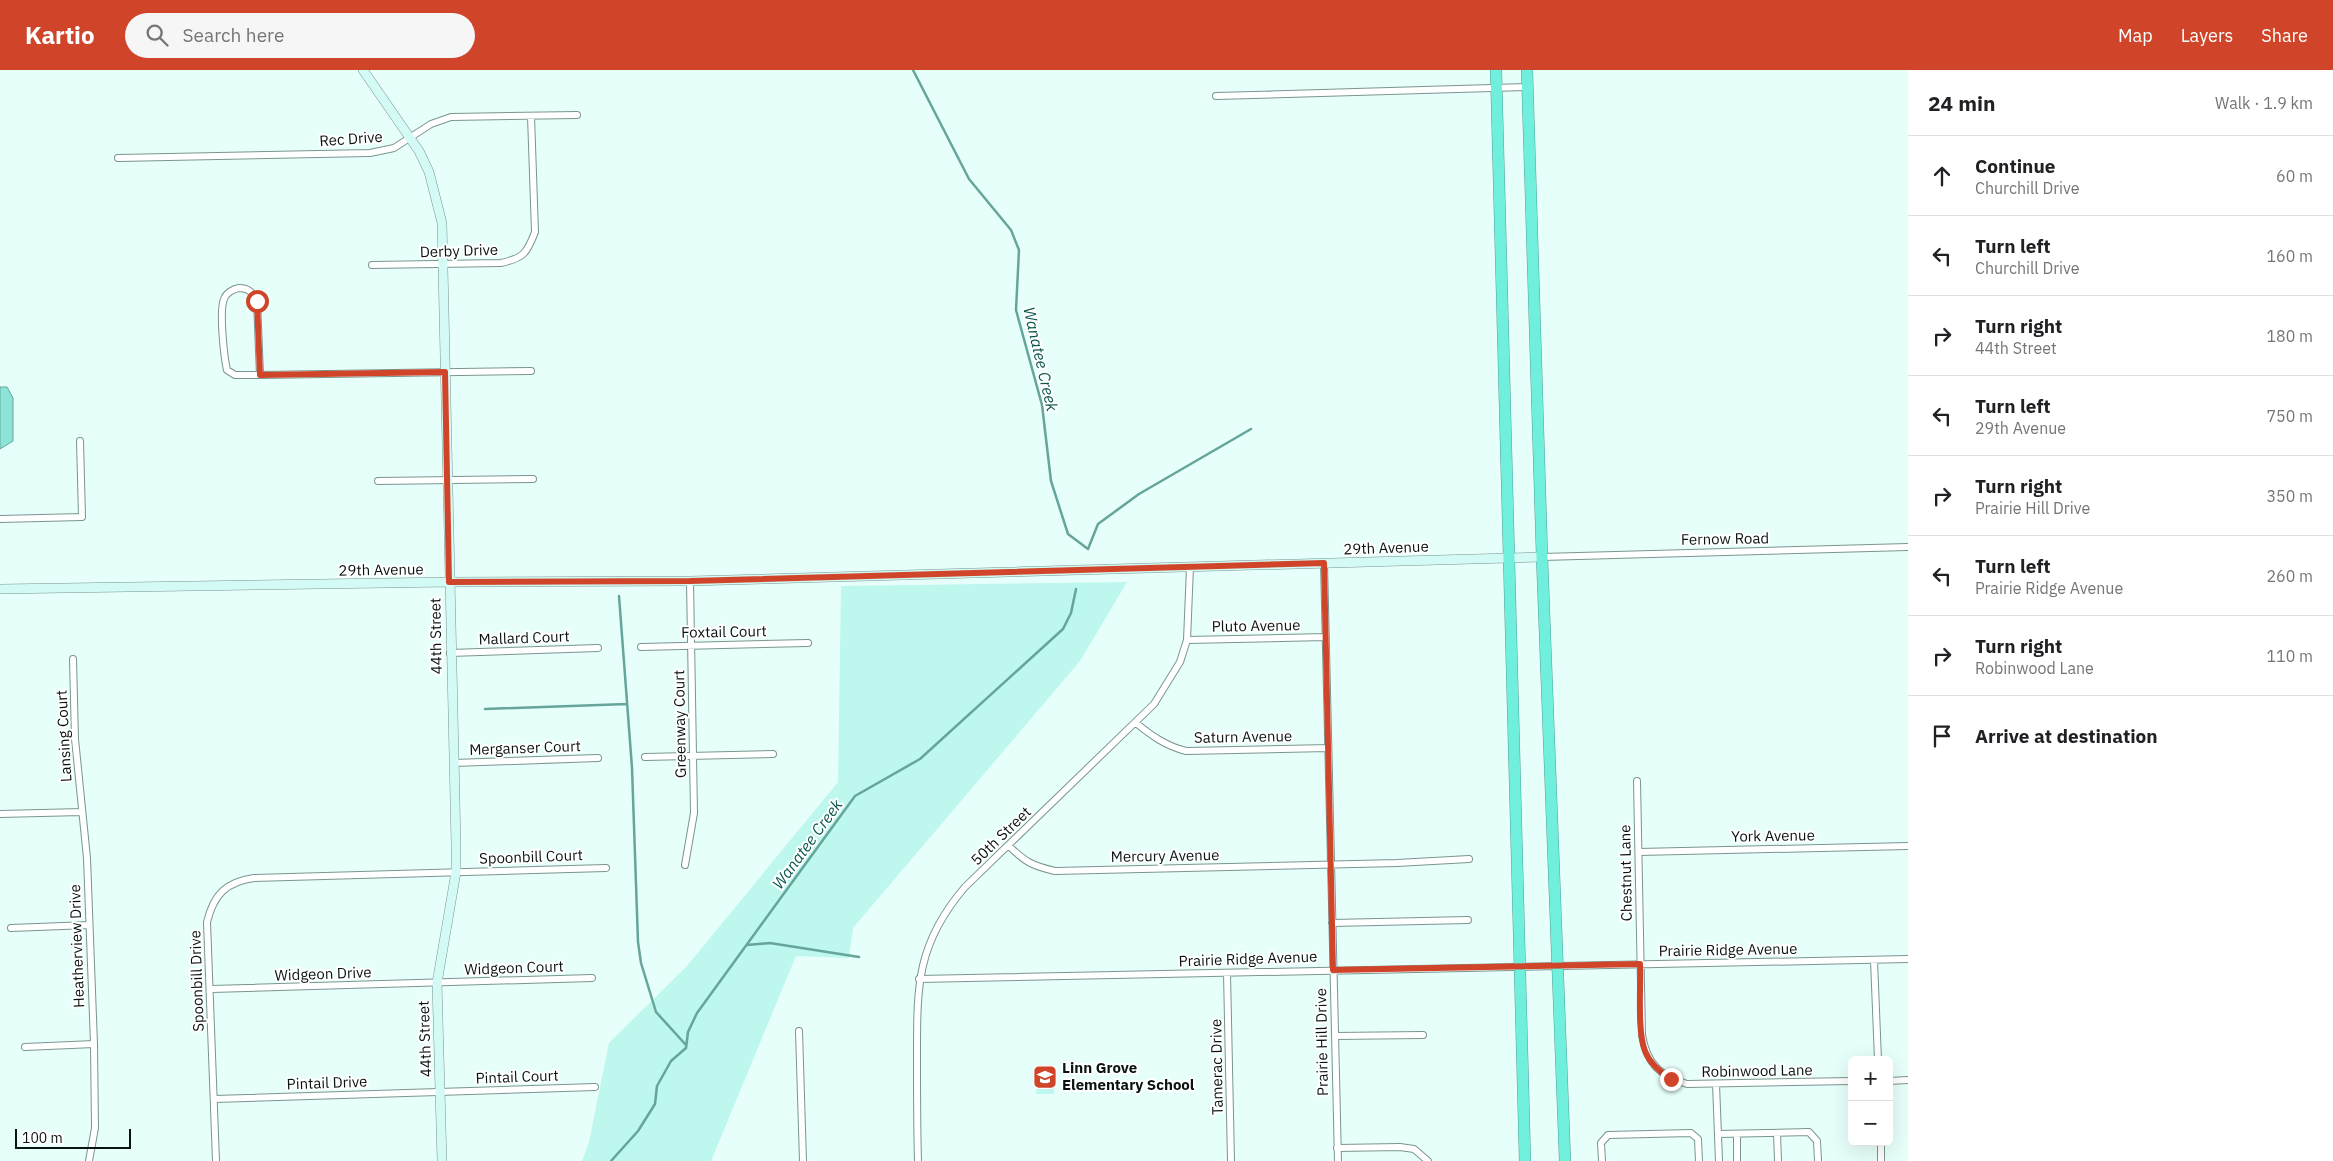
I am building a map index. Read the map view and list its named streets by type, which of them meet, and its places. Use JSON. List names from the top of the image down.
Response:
{
  "streets": {
    "street": [
      "Rec Drive",
      "Derby Drive",
      "Fernow Road",
      "29th Avenue",
      "Pluto Avenue",
      "Foxtail Court",
      "44th Street",
      "Mallard Court",
      "Greenway Court",
      "Lansing Court",
      "Saturn Avenue",
      "Merganser Court",
      "50th Street",
      "York Avenue",
      "Mercury Avenue",
      "Spoonbill Court",
      "Chestnut Lane",
      "Heatherview Drive",
      "Prairie Ridge Avenue",
      "Widgeon Court",
      "Widgeon Drive",
      "Spoonbill Drive",
      "Prairie Hill Drive",
      "Tamerac Drive",
      "Robinwood Lane",
      "Pintail Court",
      "Pintail Drive"
    ]
  },
  "crossings": [
    ["Rec Drive", "Derby Drive"],
    ["Rec Drive", "44th Street"],
    ["Derby Drive", "44th Street"],
    ["Fernow Road", "29th Avenue"],
    ["29th Avenue", "44th Street"],
    ["29th Avenue", "Greenway Court"],
    ["29th Avenue", "50th Street"],
    ["29th Avenue", "Prairie Hill Drive"],
    ["Pluto Avenue", "50th Street"],
    ["Pluto Avenue", "Prairie Hill Drive"],
    ["Foxtail Court", "Greenway Court"],
    ["44th Street", "Mallard Court"],
    ["44th Street", "Merganser Court"],
    ["44th Street", "Spoonbill Court"],
    ["44th Street", "Widgeon Court"],
    ["44th Street", "Widgeon Drive"],
    ["44th Street", "Spoonbill Drive"],
    ["44th Street", "Pintail Court"],
    ["44th Street", "Pintail Drive"],
    ["Lansing Court", "Heatherview Drive"],
    ["Saturn Avenue", "50th Street"],
    ["Saturn Avenue", "Prairie Hill Drive"],
    ["50th Street", "Mercury Avenue"],
    ["50th Street", "Prairie Ridge Avenue"],
    ["York Avenue", "Chestnut Lane"],
    ["Mercury Avenue", "Prairie Hill Drive"],
    ["Spoonbill Court", "Spoonbill Drive"],
    ["Chestnut Lane", "Prairie Ridge Avenue"],
    ["Chestnut Lane", "Robinwood Lane"],
    ["Prairie Ridge Avenue", "Prairie Hill Drive"],
    ["Prairie Ridge Avenue", "Tamerac Drive"],
    ["Prairie Ridge Avenue", "Robinwood Lane"],
    ["Widgeon Court", "Widgeon Drive"],
    ["Widgeon Drive", "Spoonbill Drive"],
    ["Spoonbill Drive", "Pintail Drive"],
    ["Pintail Court", "Pintail Drive"]
  ],
  "water": ["Wanatee Creek"],
  "places": {
    "school or university": ["Linn Grove Elementary School"]
  },
  "scale_bar": "100 m",
  "page": {
    "header": "Kartio",
    "search": "Search here",
    "nav": ["Map", "Layers", "Share"],
    "heading": ["24 min", "Walk · 1.9 km"],
    "list": [
      ["Continue", "Churchill Drive", "60 m"],
      ["Turn left", "Churchill Drive", "160 m"],
      ["Turn right", "44th Street", "180 m"],
      ["Turn left", "29th Avenue", "750 m"],
      ["Turn right", "Prairie Hill Drive", "350 m"],
      ["Turn left", "Prairie Ridge Avenue", "260 m"],
      ["Turn right", "Robinwood Lane", "110 m"],
      "Arrive at destination"
    ],
    "map_buttons": ["+", "−"],
    "scale": "100 m"
  }
}
